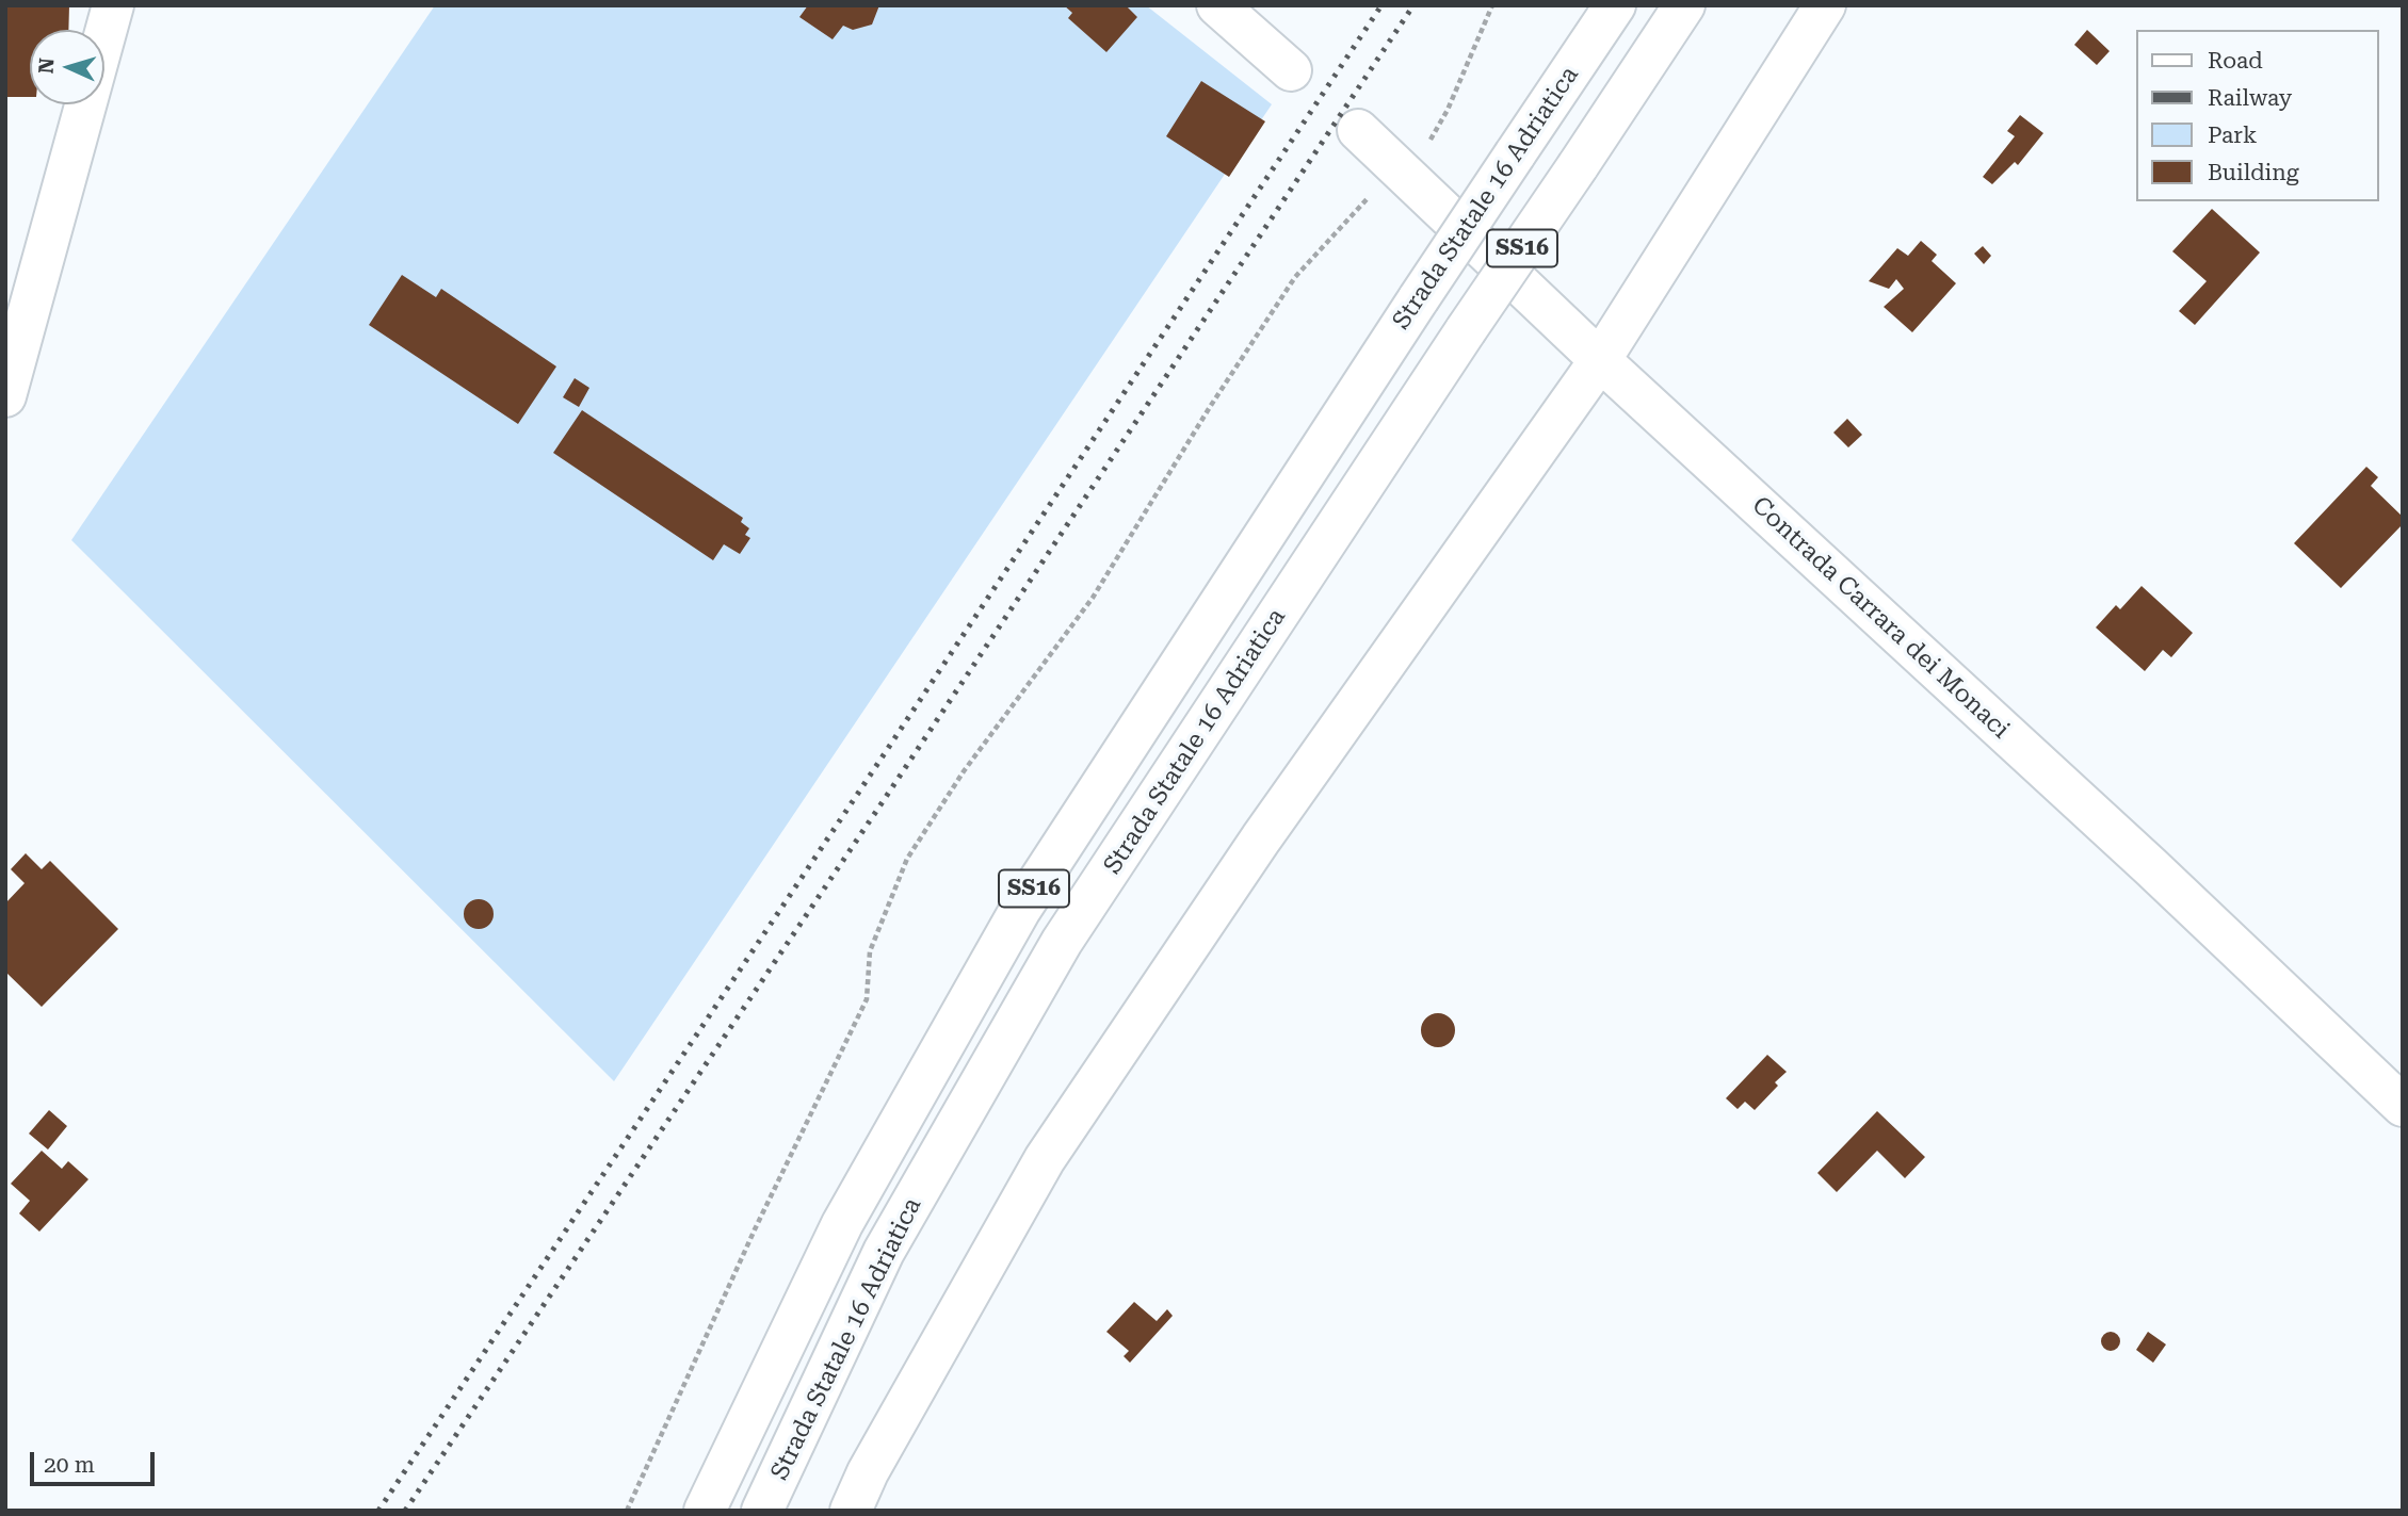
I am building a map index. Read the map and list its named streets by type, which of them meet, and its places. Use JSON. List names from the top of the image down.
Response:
{
  "streets": {
    "main road": ["Strada Statale 16 Adriatica", "SS16", "Contrada Carrara dei Monaci"]
  },
  "legend": [
    "Road",
    "Railway",
    "Park",
    "Building"
  ],
  "scale_bar": "20 m",
  "north": "left"
}
